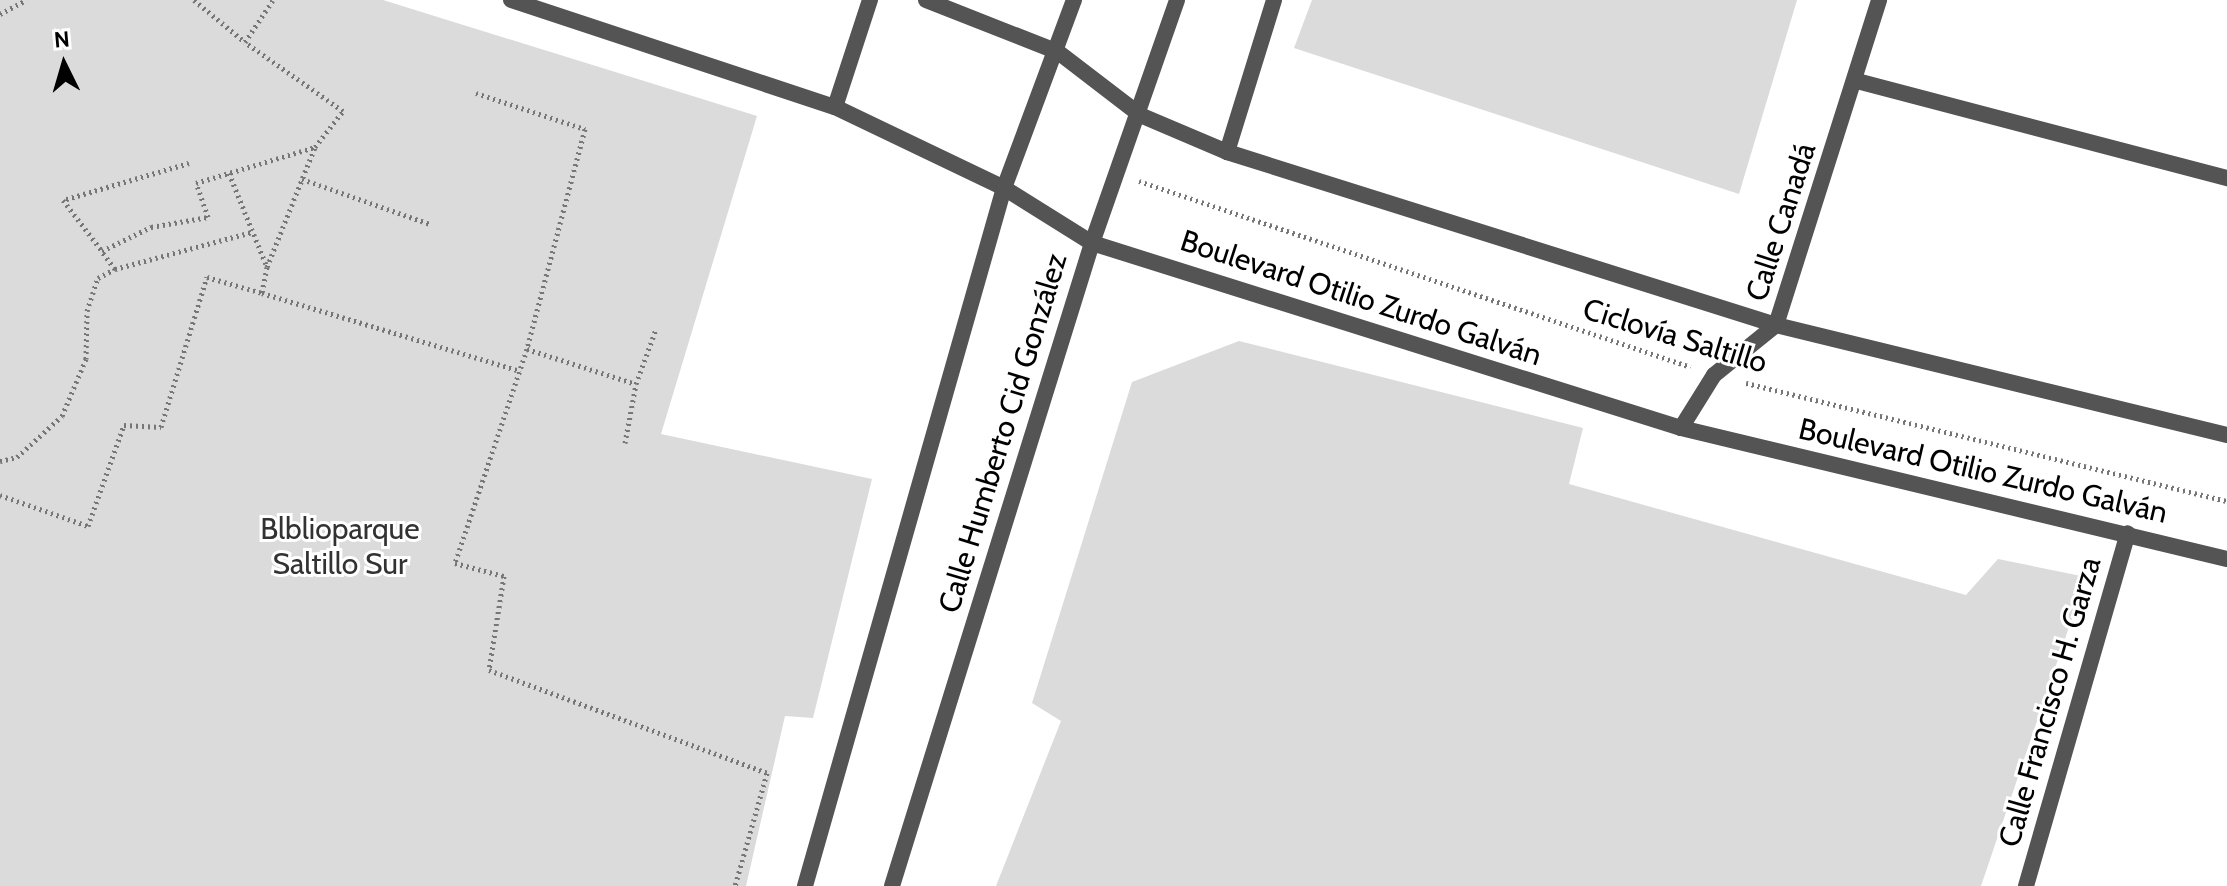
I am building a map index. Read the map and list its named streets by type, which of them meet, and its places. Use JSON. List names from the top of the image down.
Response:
{
  "streets": {
    "street": [
      "Calle Canadá",
      "Boulevard Otilio Zurdo Galván",
      "Calle Humberto Cid González",
      "Calle Francisco H. Garza"
    ],
    "path": ["Ciclovía Saltillo"]
  },
  "crossings": [
    ["Calle Canadá", "Boulevard Otilio Zurdo Galván"],
    ["Calle Canadá", "Ciclovía Saltillo"],
    ["Boulevard Otilio Zurdo Galván", "Calle Humberto Cid González"],
    ["Boulevard Otilio Zurdo Galván", "Calle Francisco H. Garza"],
    ["Ciclovía Saltillo", "Calle Humberto Cid González"]
  ],
  "parks": ["Blblioparque Saltillo Sur"],
  "north": "top"
}
